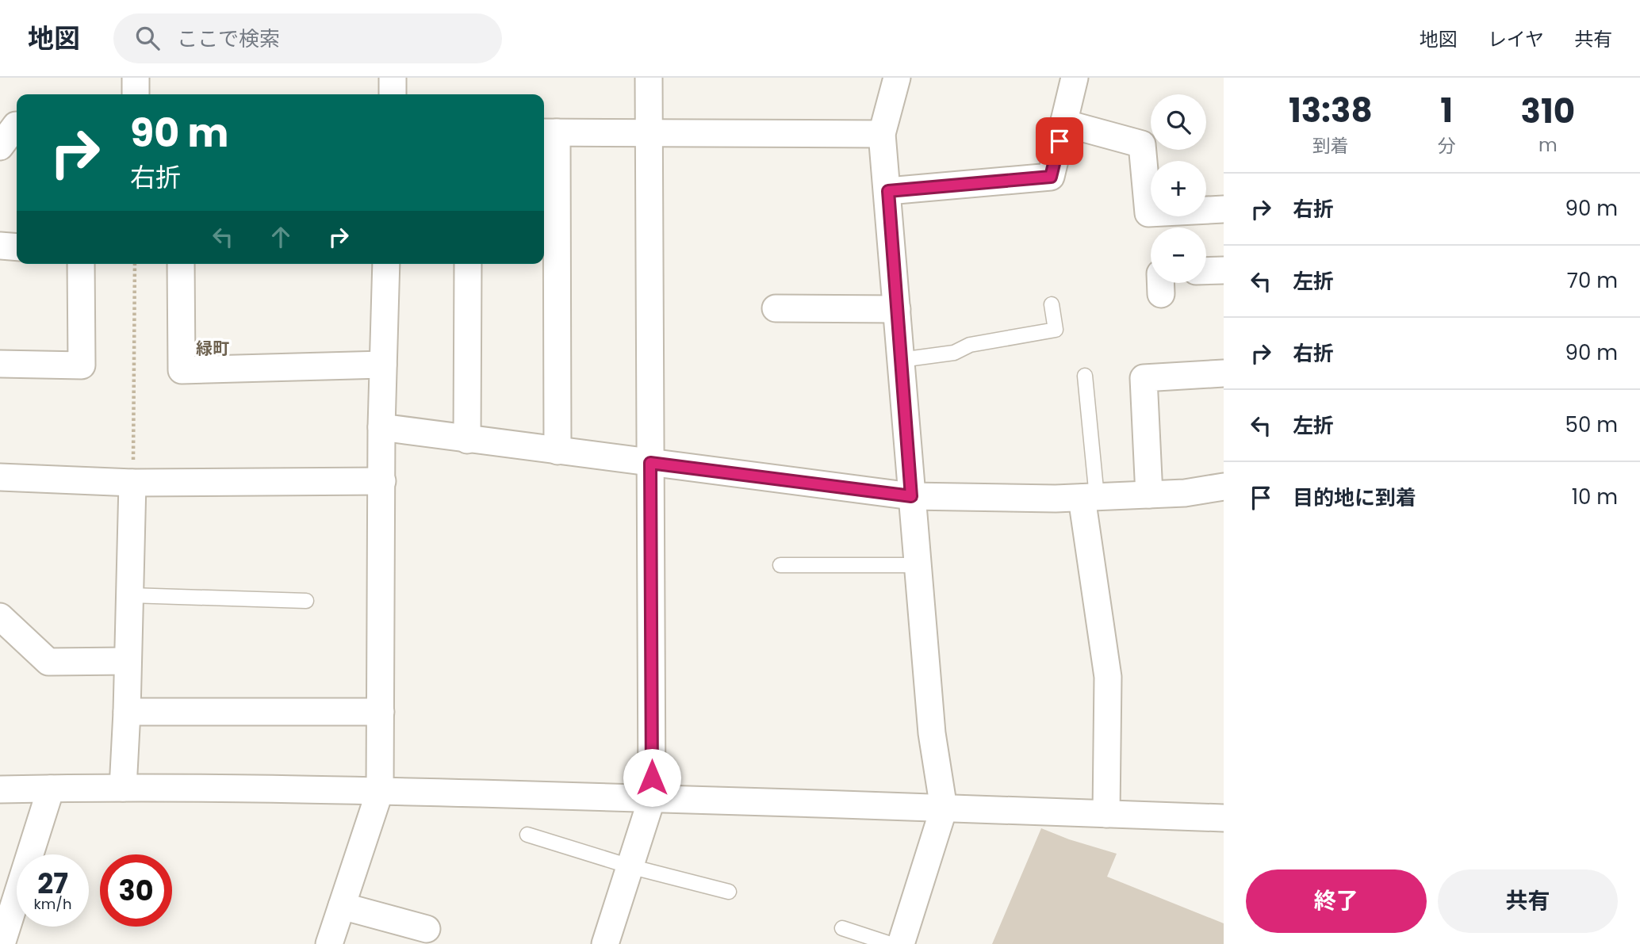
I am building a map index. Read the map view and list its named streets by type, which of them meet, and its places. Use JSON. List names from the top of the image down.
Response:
{
  "districts": ["緑町"],
  "page": {
    "header": "地図",
    "search": "ここで検索",
    "nav": ["地図", "レイヤ", "共有"],
    "eta": [
      "13:38",
      "到着",
      "1",
      "分",
      "310",
      "m"
    ],
    "map_buttons": ["+", "−"],
    "turn": ["90 m", "右折"],
    "list": [
      {
        "name": "右折",
        "value": "90 m"
      },
      {
        "name": "左折",
        "value": "70 m"
      },
      {
        "name": "右折",
        "value": "90 m"
      },
      {
        "name": "左折",
        "value": "50 m"
      },
      {
        "name": "目的地に到着",
        "value": "10 m"
      }
    ],
    "speed": "27 km/h",
    "limit": "30",
    "buttons": ["終了", "共有"]
  }
}
